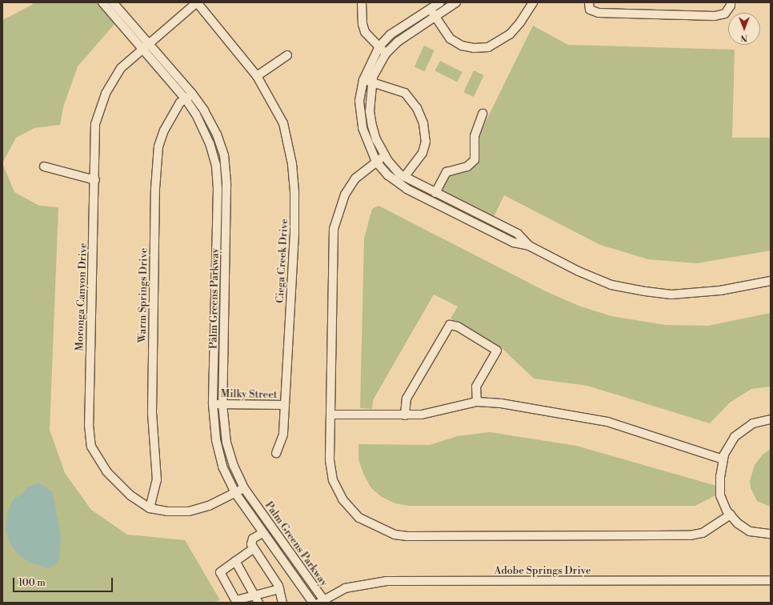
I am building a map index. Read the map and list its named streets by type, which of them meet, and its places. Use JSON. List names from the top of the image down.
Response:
{
  "streets": {
    "street": [
      "Ciega Creek Drive",
      "Warm Springs Drive",
      "Moronga Canyon Drive",
      "Palm Greens Parkway",
      "Milky Street",
      "Adobe Springs Drive"
    ]
  },
  "crossings": [
    ["Ciega Creek Drive", "Moronga Canyon Drive"],
    ["Ciega Creek Drive", "Milky Street"],
    ["Warm Springs Drive", "Moronga Canyon Drive"],
    ["Warm Springs Drive", "Palm Greens Parkway"],
    ["Moronga Canyon Drive", "Palm Greens Parkway"],
    ["Palm Greens Parkway", "Milky Street"],
    ["Palm Greens Parkway", "Adobe Springs Drive"]
  ],
  "scale_bar": "100 m",
  "north": "bottom"
}
